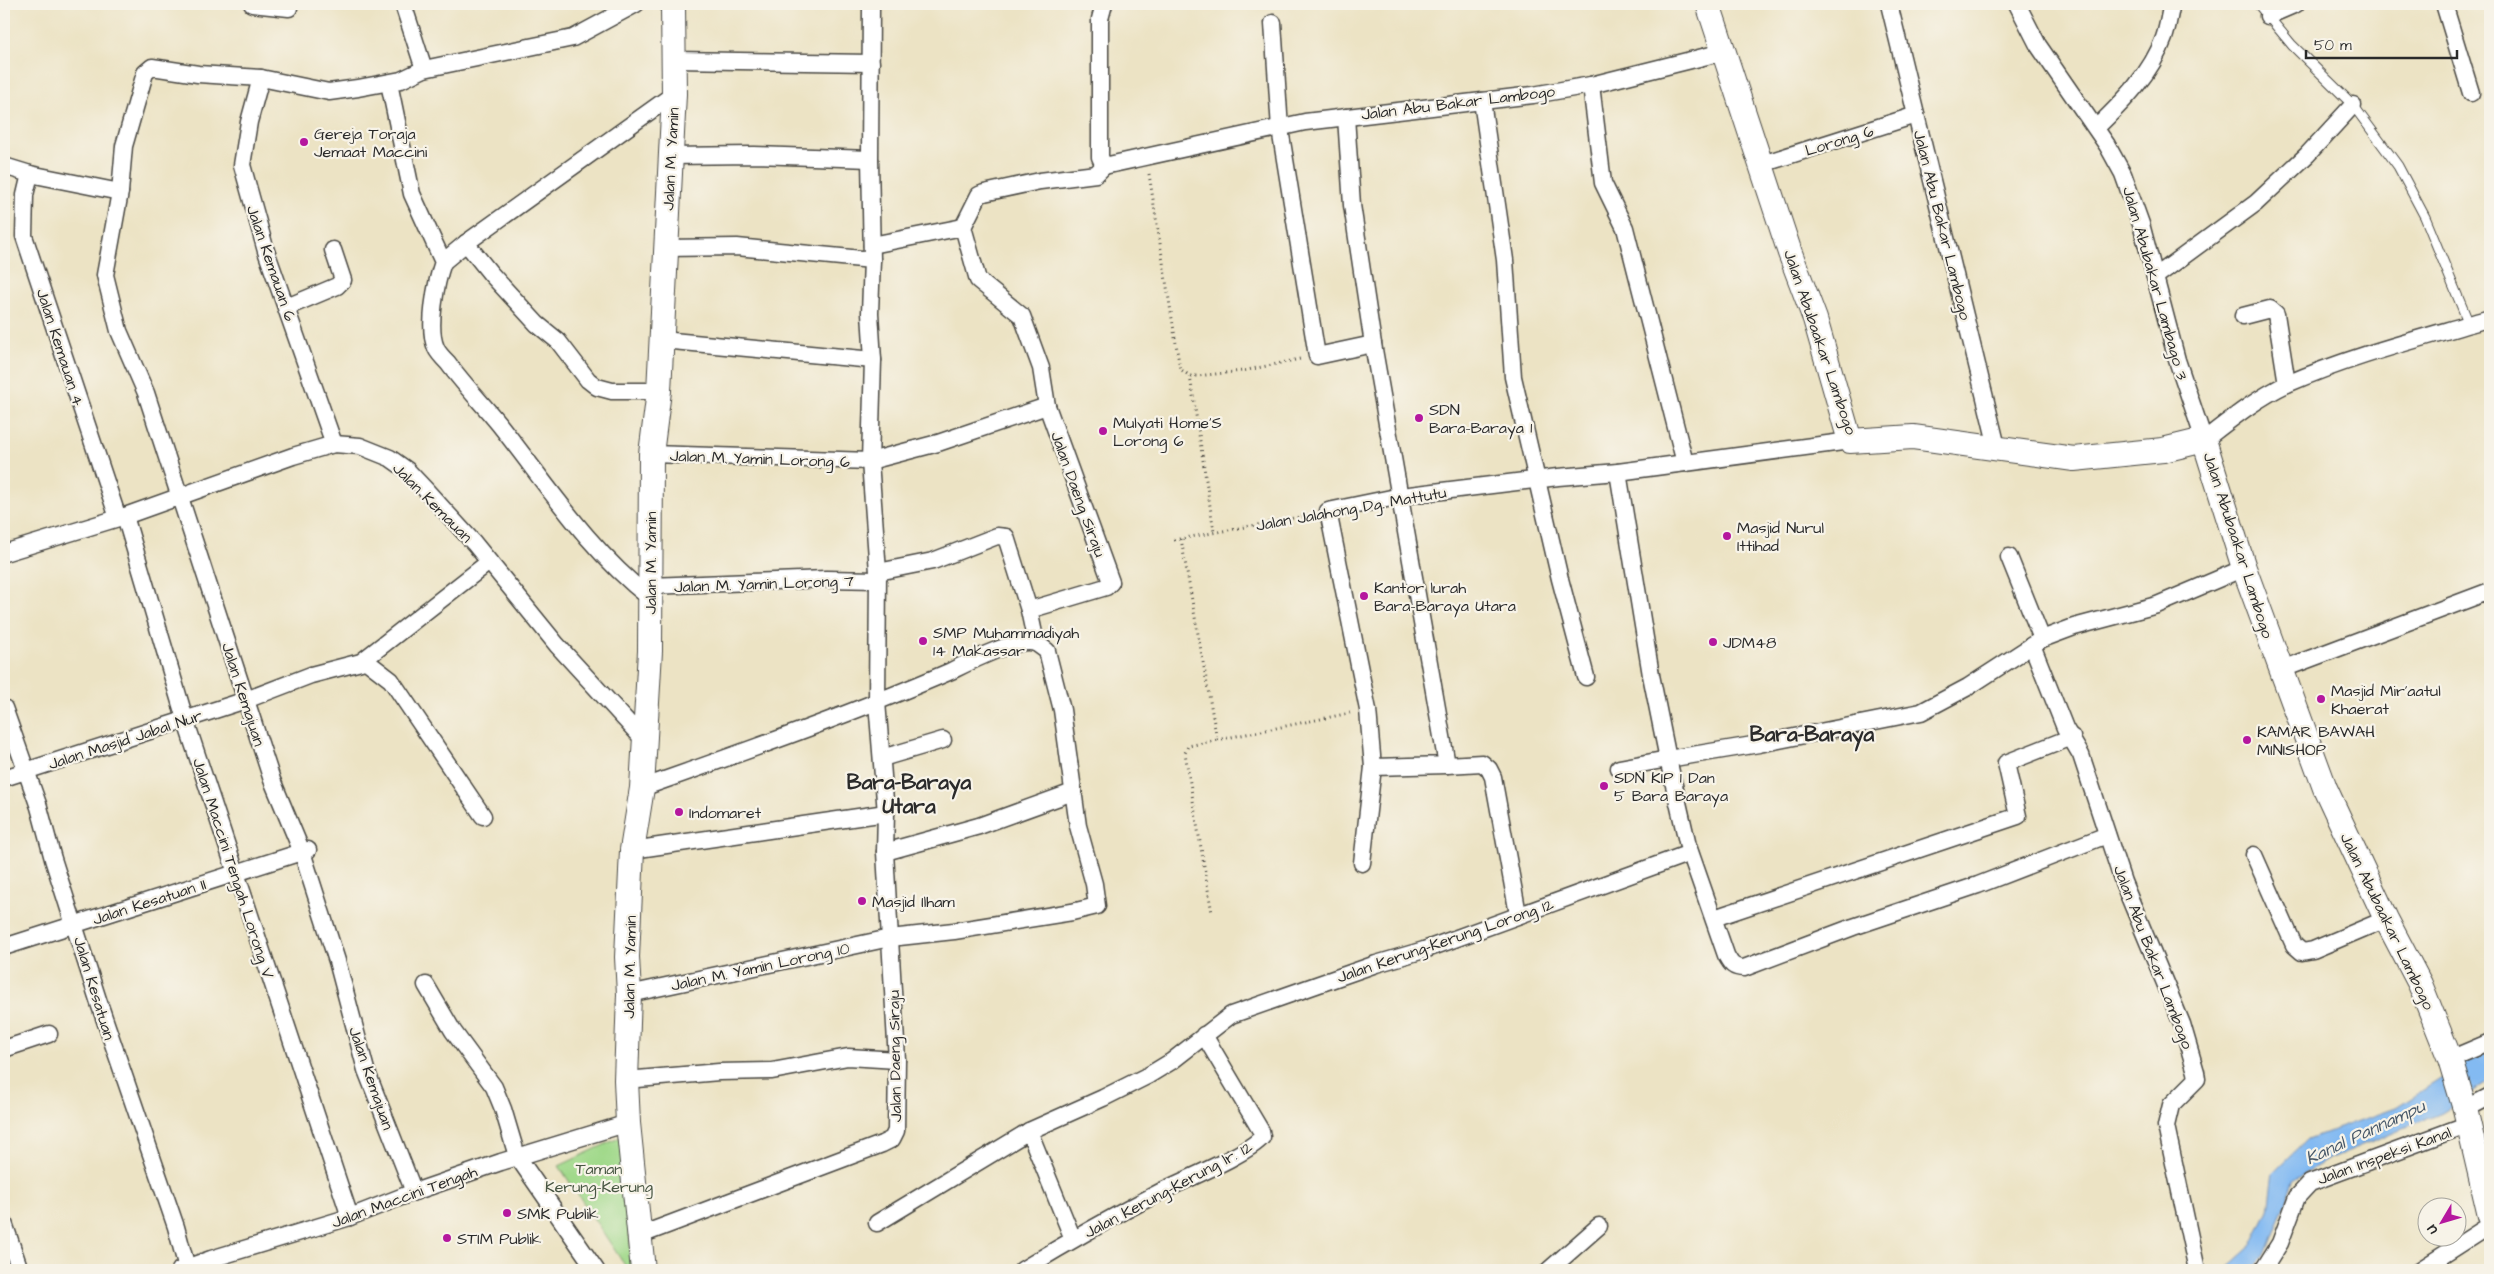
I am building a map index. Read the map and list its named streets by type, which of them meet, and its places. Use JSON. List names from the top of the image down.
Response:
{
  "streets": {
    "street": [
      "Jalan Abu Bakar Lambogo",
      "Lorong 6",
      "Jalan M. Yamin",
      "Jalan Kemauan 6",
      "Jalan Abubakar Lambago 3",
      "Jalan Abubaakar Lambogo",
      "Jalan Kemauan 4",
      "Jalan M. Yamin Lorong 6",
      "Jalan Daeng Siraju",
      "Jalan Kemauan",
      "Jalan Jalahong Dg. Mattutu",
      "Jalan M. Yamin Lorong 7",
      "Jalan Kemajuan",
      "Jalan Masjid Jabal Nur",
      "Jalan Maccini Tengah Lorong V",
      "Jalan Kesatuan II",
      "Jalan Kerung-Kerung Lorong 12",
      "Jalan M. Yamin Lorong 10",
      "Jalan Kesatuan",
      "Jalan Inspeksi Kanal",
      "Jalan Kerung-Kerung lr. 12",
      "Jalan Maccini Tengah"
    ]
  },
  "crossings": [
    ["Jalan Abu Bakar Lambogo", "Lorong 6"],
    ["Jalan Abu Bakar Lambogo", "Jalan Abubaakar Lambogo"],
    ["Lorong 6", "Jalan Abubaakar Lambogo"],
    ["Jalan M. Yamin", "Jalan M. Yamin Lorong 6"],
    ["Jalan M. Yamin", "Jalan Daeng Siraju"],
    ["Jalan M. Yamin", "Jalan Kemauan"],
    ["Jalan M. Yamin", "Jalan M. Yamin Lorong 7"],
    ["Jalan M. Yamin", "Jalan M. Yamin Lorong 10"],
    ["Jalan M. Yamin", "Jalan Maccini Tengah"],
    ["Jalan Kemauan 6", "Jalan Kemauan"],
    ["Jalan Kemauan 6", "Jalan Kemajuan"],
    ["Jalan Abubakar Lambago 3", "Jalan Abubaakar Lambogo"],
    ["Jalan Abubaakar Lambogo", "Jalan Jalahong Dg. Mattutu"],
    ["Jalan Abubaakar Lambogo", "Jalan Inspeksi Kanal"],
    ["Jalan Kemauan 4", "Jalan Kemauan"],
    ["Jalan Kemauan 4", "Jalan Maccini Tengah Lorong V"],
    ["Jalan M. Yamin Lorong 6", "Jalan Daeng Siraju"],
    ["Jalan Daeng Siraju", "Jalan M. Yamin Lorong 7"],
    ["Jalan Daeng Siraju", "Jalan M. Yamin Lorong 10"],
    ["Jalan Kemauan", "Jalan Kemajuan"],
    ["Jalan Kemauan", "Jalan Maccini Tengah Lorong V"],
    ["Jalan Kemajuan", "Jalan Masjid Jabal Nur"],
    ["Jalan Kemajuan", "Jalan Kesatuan II"],
    ["Jalan Kemajuan", "Jalan Maccini Tengah"],
    ["Jalan Masjid Jabal Nur", "Jalan Maccini Tengah Lorong V"],
    ["Jalan Masjid Jabal Nur", "Jalan Kesatuan"],
    ["Jalan Maccini Tengah Lorong V", "Jalan Kesatuan II"],
    ["Jalan Maccini Tengah Lorong V", "Jalan Maccini Tengah"],
    ["Jalan Kesatuan II", "Jalan Kesatuan"],
    ["Jalan Kerung-Kerung Lorong 12", "Jalan Kerung-Kerung lr. 12"],
    ["Jalan Kesatuan", "Jalan Maccini Tengah"]
  ],
  "districts": ["Bara-Baraya", "Bara-Baraya Utara"],
  "water": ["Kanal Pannampu"],
  "parks": ["Taman Kerung-Kerung"],
  "places": [
    "Gereja Toraja Jemaat Maccini",
    "SDN Bara-Baraya 1",
    "Mulyati Home'S Lorong 6",
    "Masjid Nurul Ittihad",
    "Kantor lurah Bara-Baraya Utara",
    "SMP Muhammadiyah 14 Makassar",
    "JDM48",
    "Masjid Mir'aatul Khaerat",
    "KAMAR BAWAH MINISHOP",
    "SDN KIP 1 Dan 5 Bara Baraya",
    "Indomaret",
    "Masjid Ilham",
    "SMK Publik",
    "STIM Publik"
  ],
  "scale_bar": "50 m",
  "north": "bottom left"
}
